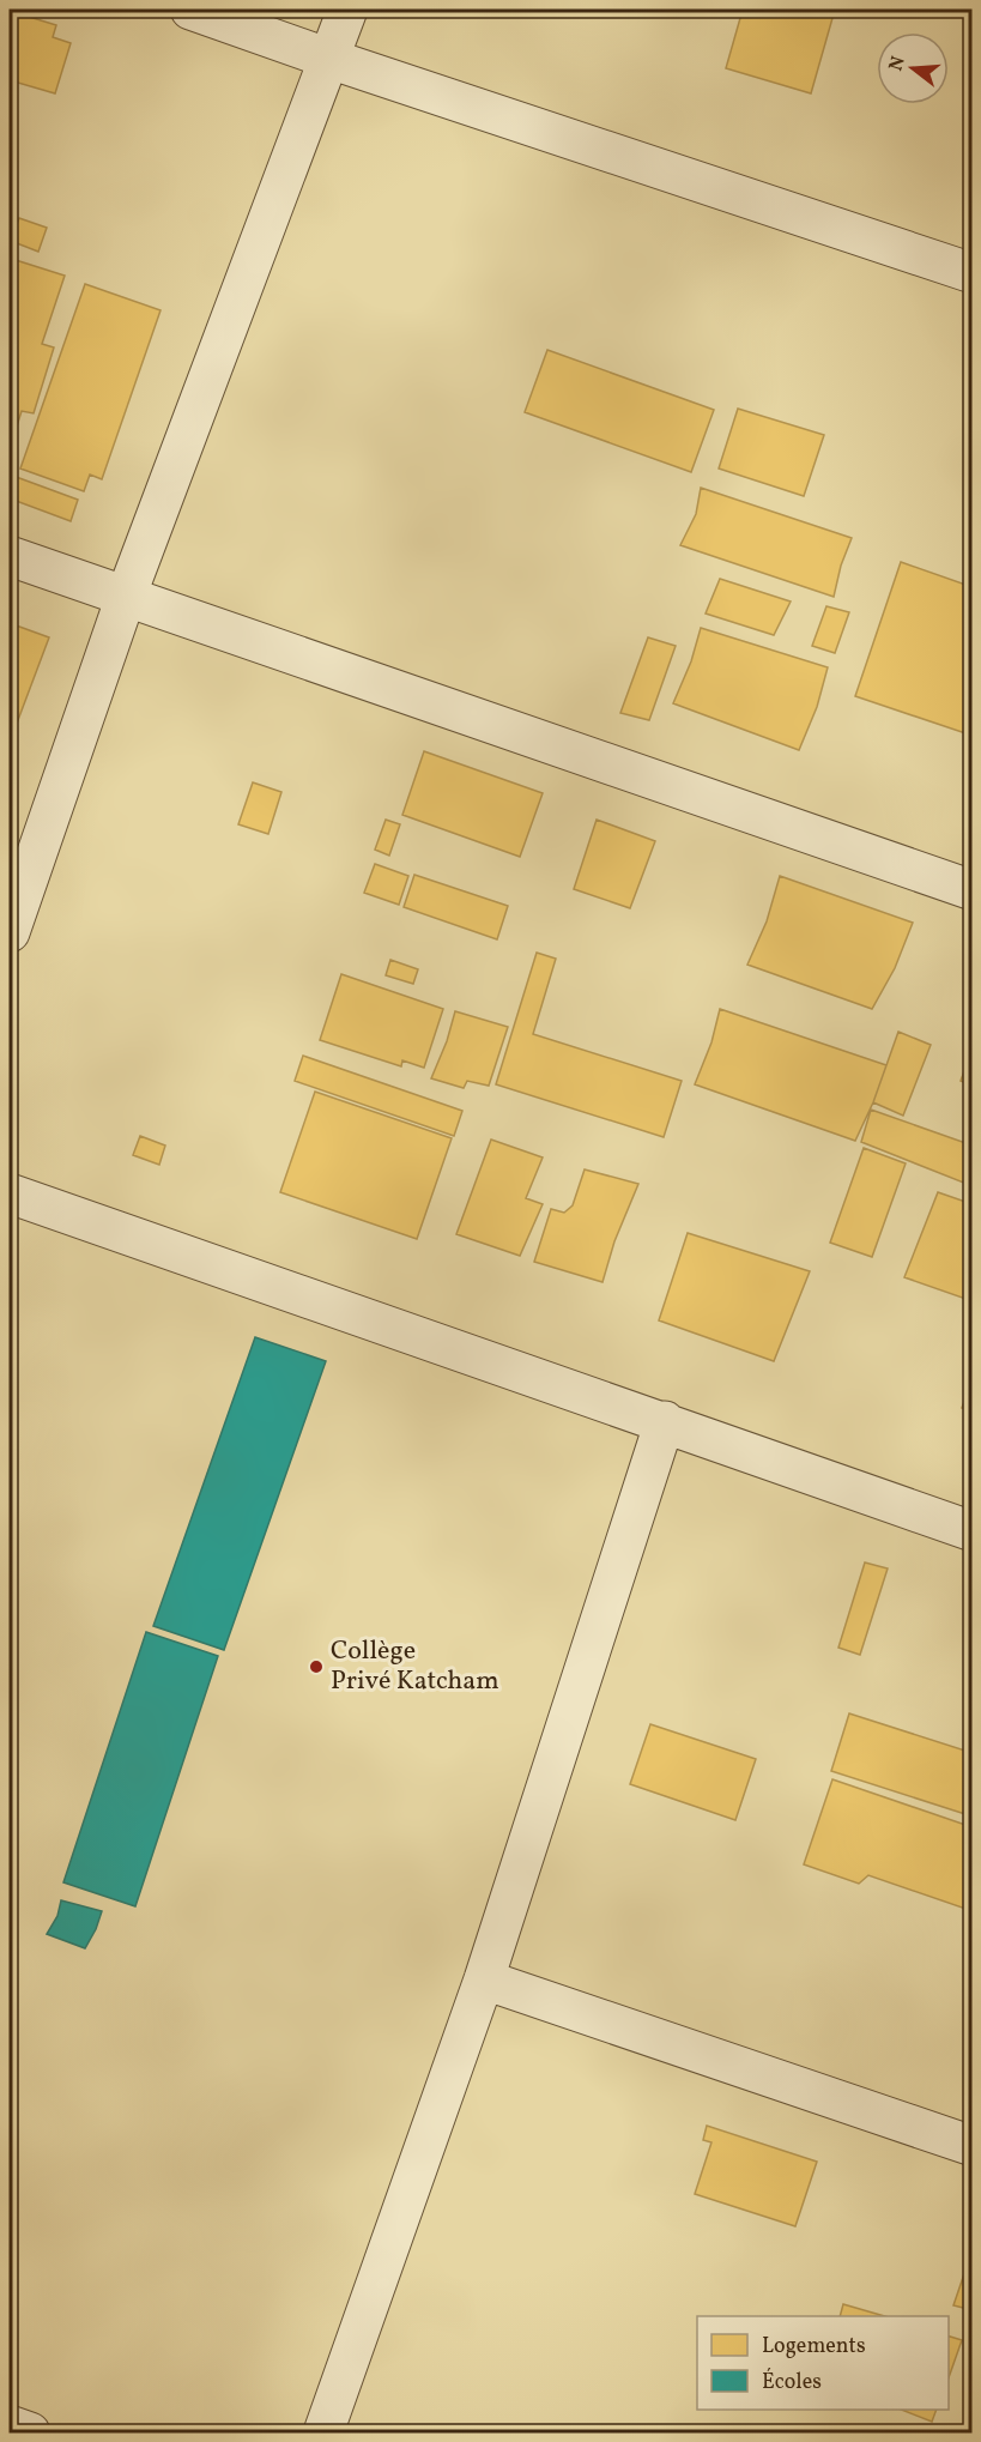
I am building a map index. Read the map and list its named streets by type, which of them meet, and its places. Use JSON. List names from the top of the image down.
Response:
{
  "places": ["Collège Privé Katcham"],
  "legend": ["Logements", "Écoles"],
  "north": "left"
}
